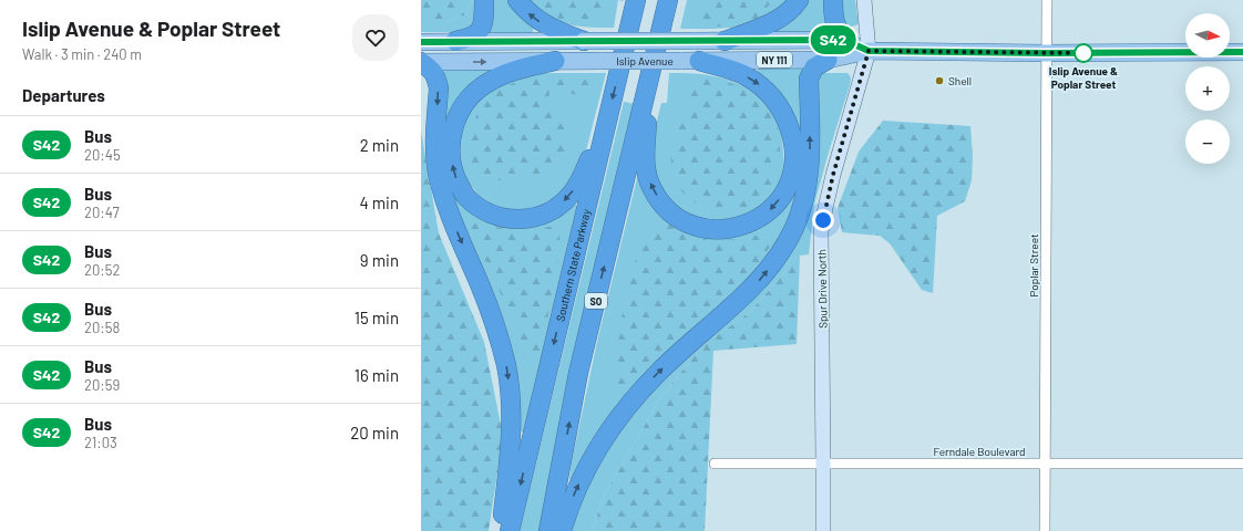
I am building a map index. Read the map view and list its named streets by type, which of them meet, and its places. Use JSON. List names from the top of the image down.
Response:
{
  "streets": {
    "highway": ["Southern State Parkway", "SO"],
    "main road": ["NY 111", "Islip Avenue"],
    "street": ["Poplar Street", "Spur Drive North", "Ferndale Boulevard"]
  },
  "crossings": [
    ["Islip Avenue", "Poplar Street"],
    ["Islip Avenue", "Spur Drive North"],
    ["Poplar Street", "Ferndale Boulevard"],
    ["Spur Drive North", "Ferndale Boulevard"]
  ],
  "places": ["Islip Avenue & Poplar Street", "Shell"],
  "lines": ["bus line S42"],
  "north": "right",
  "page": {
    "heading": [
      ["Islip Avenue & Poplar Street", "Walk · 3 min · 240 m"],
      "Departures"
    ],
    "on_map": "S42",
    "map_buttons": ["+", "−"],
    "list": [
      {
        "mark": "S42",
        "name": "Bus",
        "note": "20:45",
        "value": "2 min"
      },
      {
        "mark": "S42",
        "name": "Bus",
        "note": "20:47",
        "value": "4 min"
      },
      {
        "mark": "S42",
        "name": "Bus",
        "note": "20:52",
        "value": "9 min"
      },
      {
        "mark": "S42",
        "name": "Bus",
        "note": "20:58",
        "value": "15 min"
      },
      {
        "mark": "S42",
        "name": "Bus",
        "note": "20:59",
        "value": "16 min"
      },
      {
        "mark": "S42",
        "name": "Bus",
        "note": "21:03",
        "value": "20 min"
      }
    ]
  }
}
